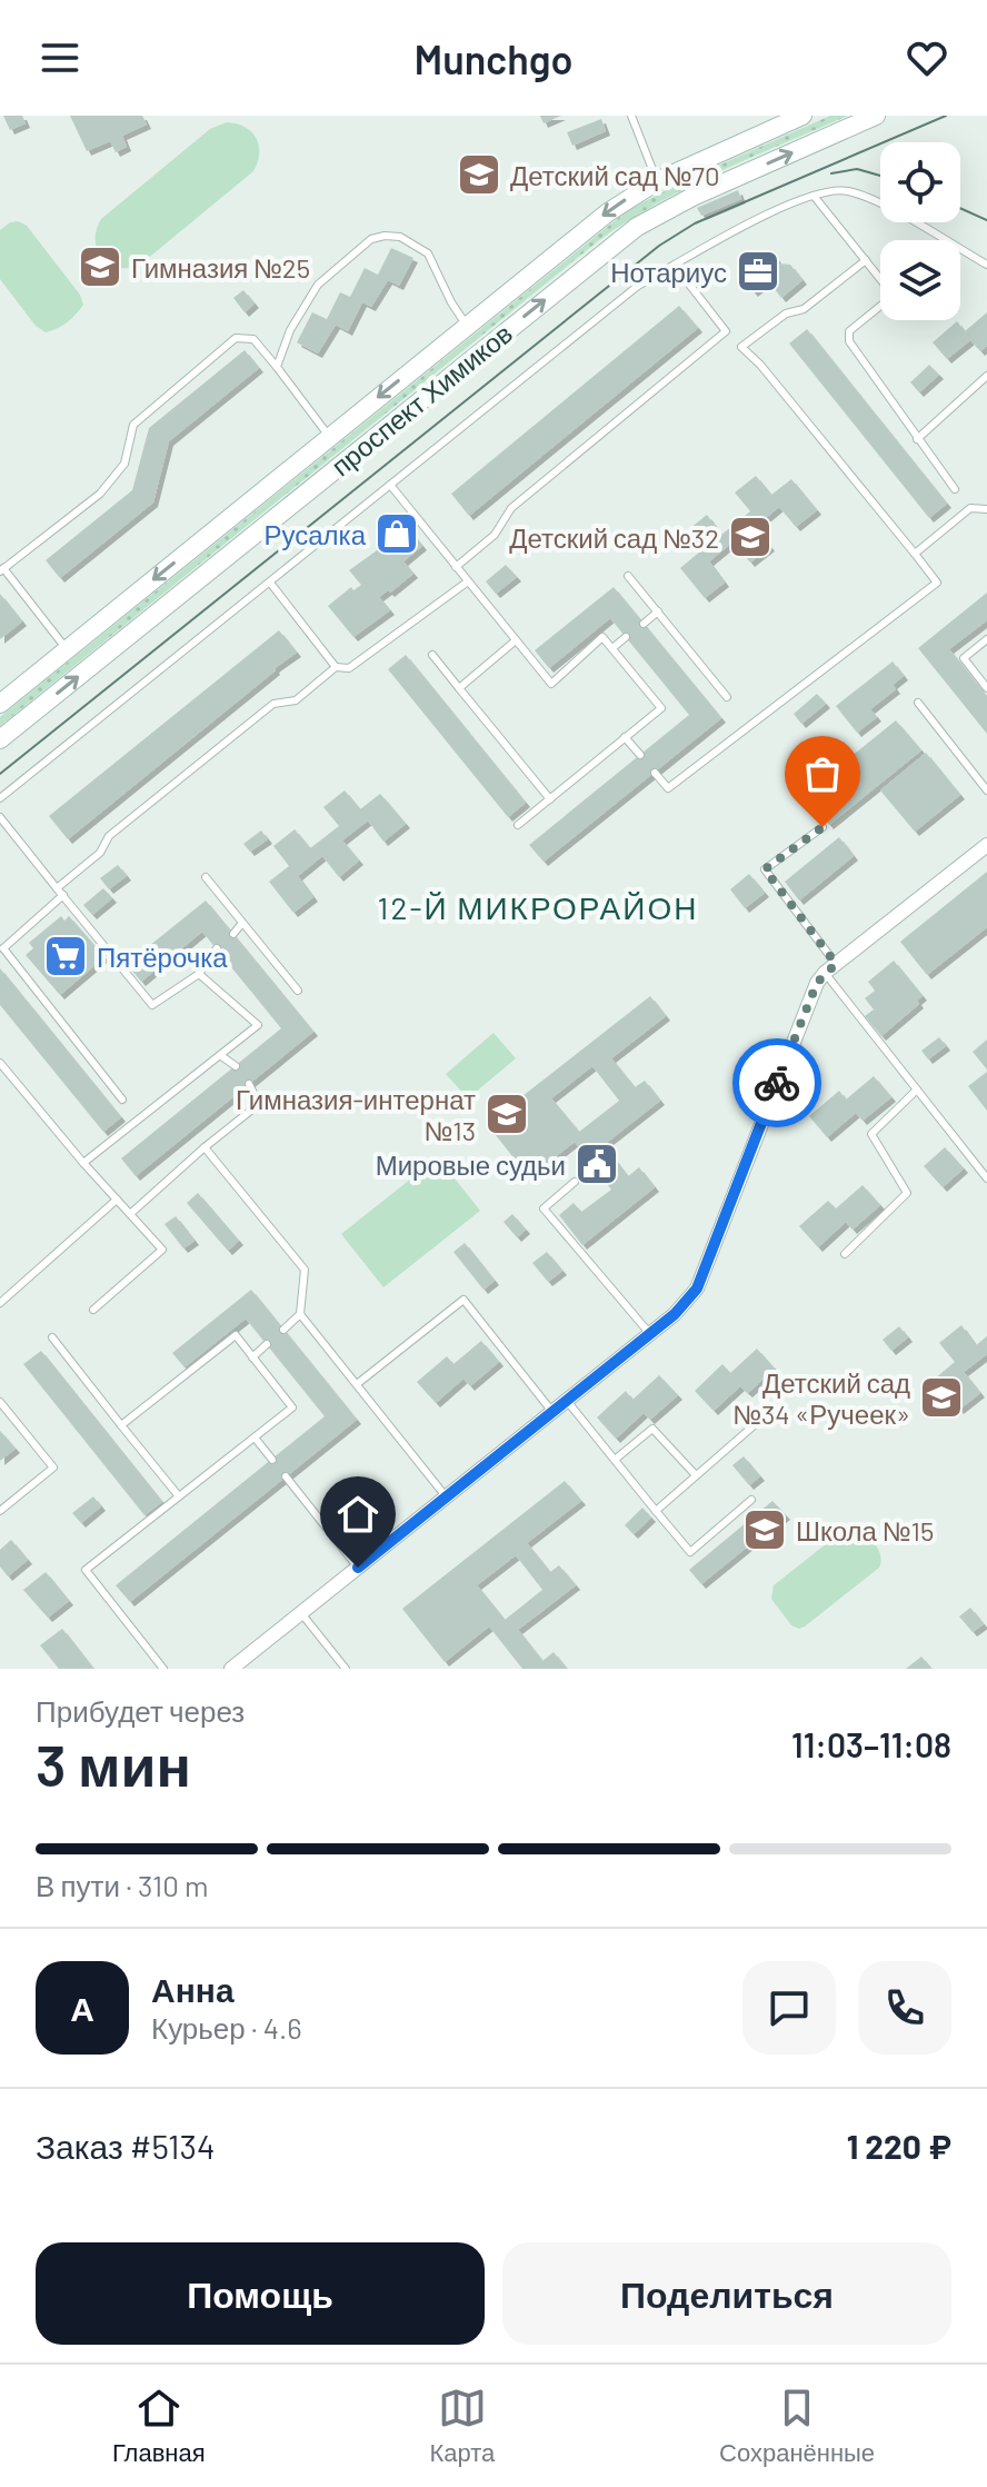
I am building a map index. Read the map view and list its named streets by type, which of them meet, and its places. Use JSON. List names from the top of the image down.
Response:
{
  "streets": {
    "main road": ["проспект Химиков"]
  },
  "districts": ["12-Й МИКРОРАЙОН"],
  "places": {
    "school or university": [
      "Детский сад №70",
      "Гимназия №25",
      "Детский сад №32",
      "Гимназия-интернат №13",
      "Детский сад №34 «Ручеек»",
      "Школа №15"
    ],
    "office": ["Нотариус"],
    "shop": ["Русалка"],
    "supermarket": ["Пятёрочка"],
    "public building": ["Мировые судьи"]
  },
  "page": {
    "header": "Munchgo",
    "heading": ["3 мин", "Прибудет через", "11:03–11:08"],
    "panel": [
      "Анна",
      "Курьер · 4.6",
      "Заказ #5134",
      "1 220 ₽"
    ],
    "bar": "В пути · 310 m",
    "round": "А",
    "buttons": ["Помощь", "Поделиться"],
    "tabs": ["Главная", "Карта", "Сохранённые"]
  }
}
